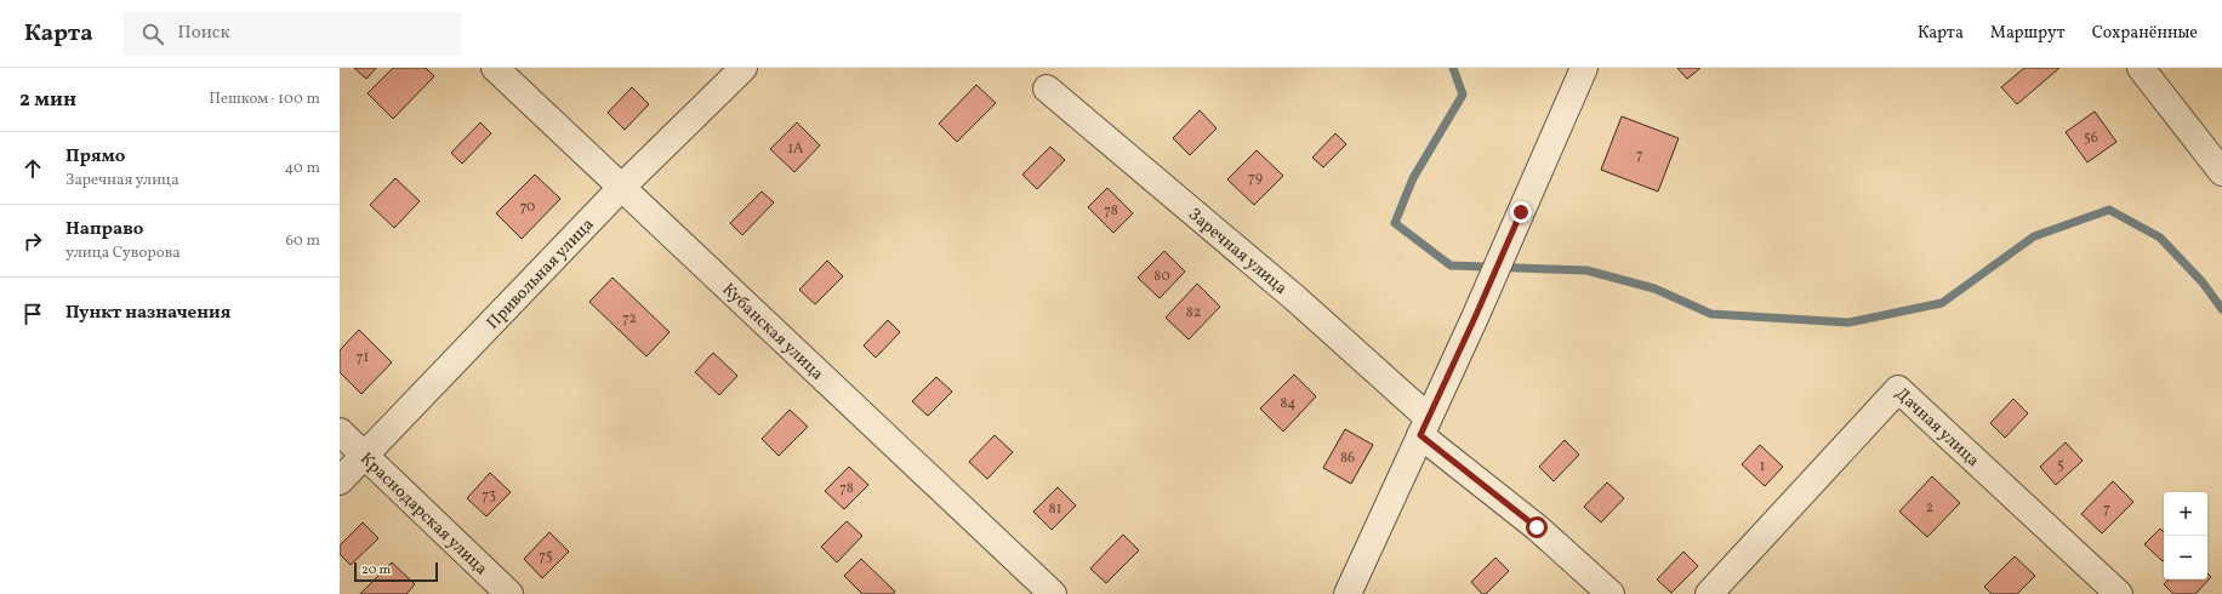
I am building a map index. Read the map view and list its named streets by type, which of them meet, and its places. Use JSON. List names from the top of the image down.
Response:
{
  "streets": {
    "street": [
      "Заречная улица",
      "Привольная улица",
      "Кубанская улица",
      "Дачная улица",
      "Краснодарская улица"
    ]
  },
  "crossings": [
    ["Привольная улица", "Кубанская улица"],
    ["Привольная улица", "Краснодарская улица"]
  ],
  "house_numbers": [
    "56",
    "1А",
    "7",
    "79",
    "70",
    "78",
    "80",
    "82",
    "72",
    "71",
    "84",
    "86",
    "5",
    "1",
    "78",
    "73",
    "2",
    "81",
    "7",
    "75"
  ],
  "scale_bar": "20 m",
  "page": {
    "header": "Карта",
    "search": "Поиск",
    "nav": ["Карта", "Маршрут", "Сохранённые"],
    "heading": ["2 мин", "Пешком · 100 m"],
    "list": [
      ["Прямо", "Заречная улица", "40 m"],
      ["Направо", "улица Суворова", "60 m"],
      "Пункт назначения"
    ],
    "map_buttons": ["+", "−"],
    "scale": "20 m"
  }
}
